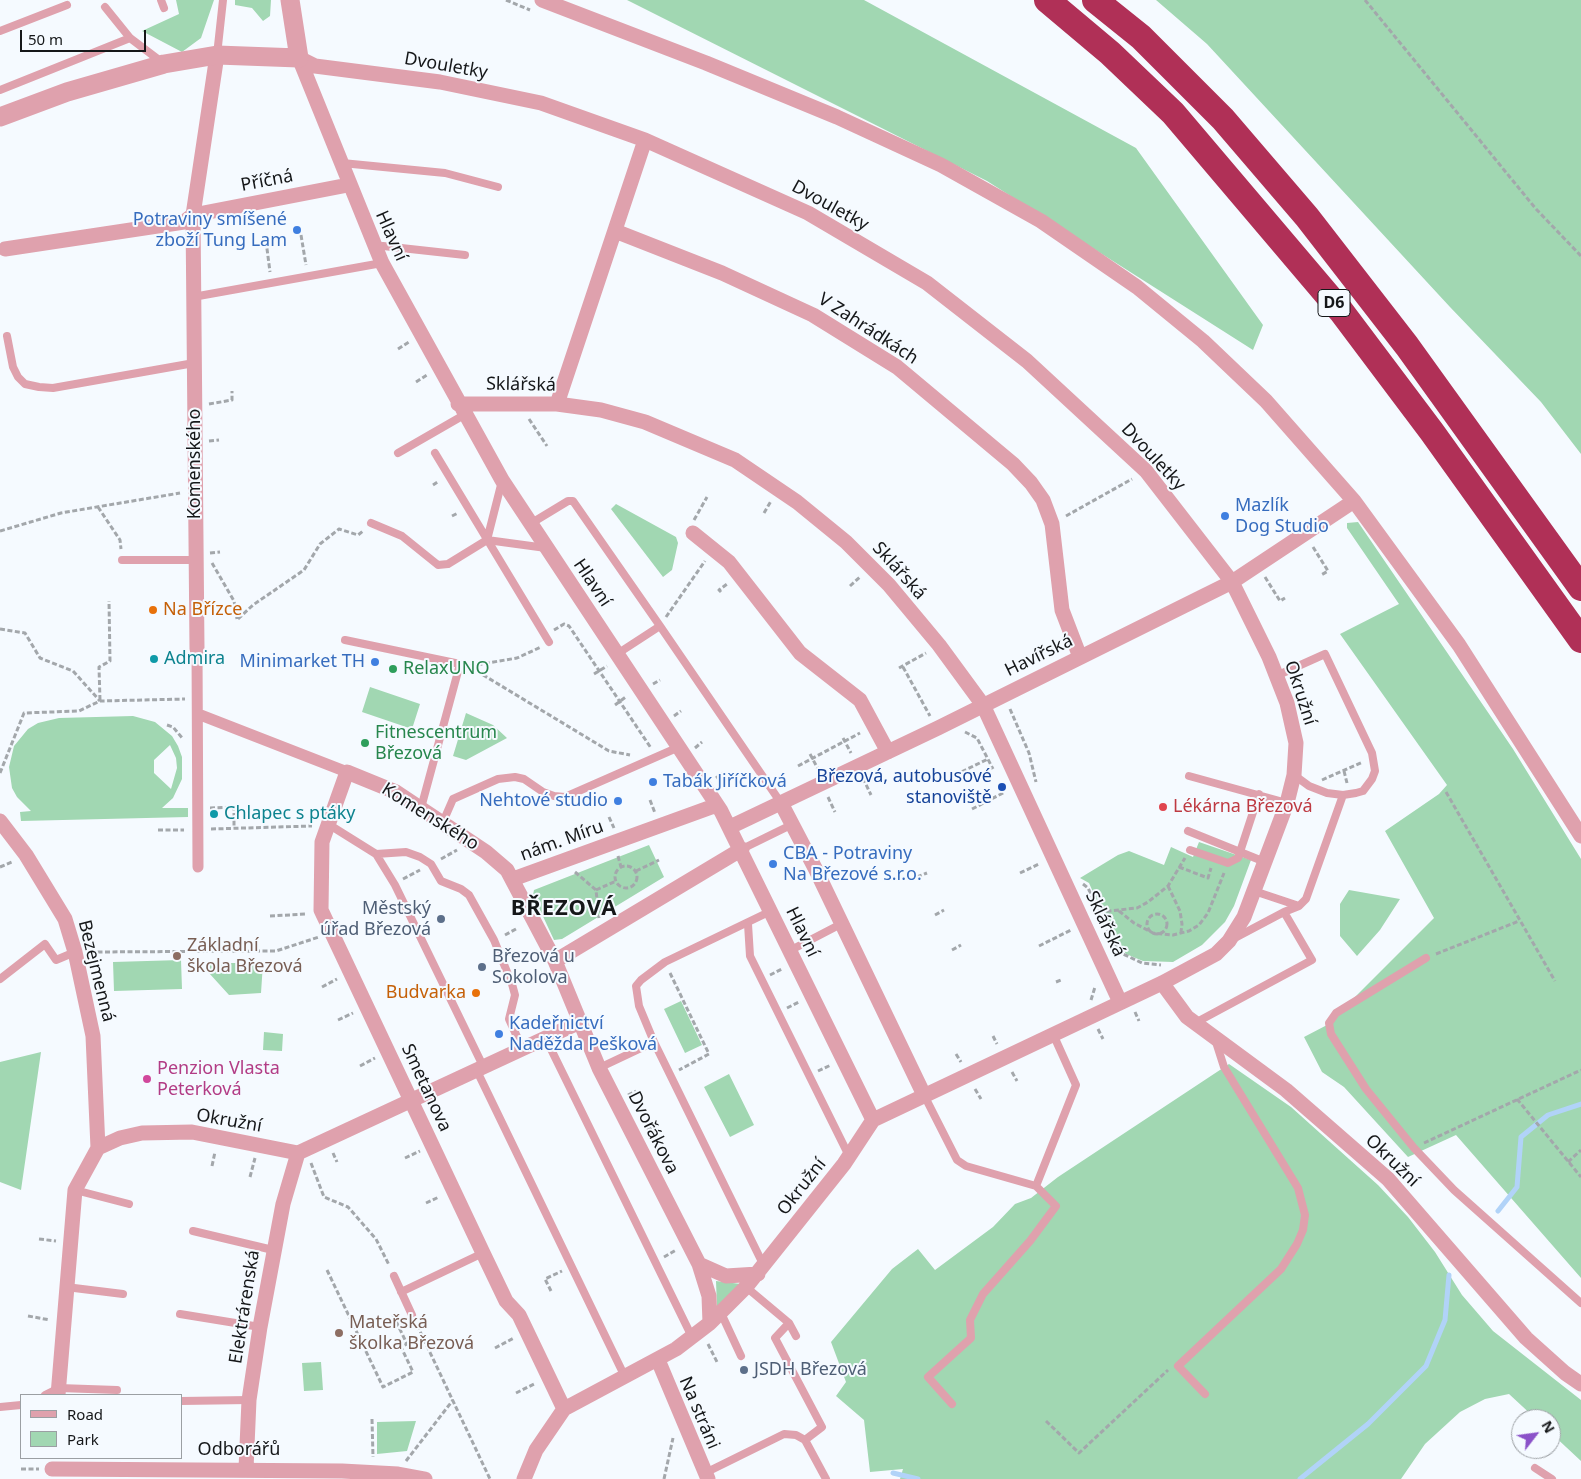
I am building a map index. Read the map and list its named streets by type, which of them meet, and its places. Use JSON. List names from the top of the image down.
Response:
{
  "streets": {
    "highway": ["D6"],
    "street": [
      "Dvouletky",
      "Příčná",
      "Hlavní",
      "V Zahrádkách",
      "Sklářská",
      "Komenského",
      "Havířská",
      "Okružní",
      "nám. Míru",
      "Bezejmenná",
      "Smetanova",
      "Dvořákova",
      "Elektrárenská",
      "Na stráni",
      "Odborářů"
    ]
  },
  "crossings": [
    ["Dvouletky", "Hlavní"],
    ["Dvouletky", "Havířská"],
    ["Dvouletky", "Okružní"],
    ["Příčná", "Hlavní"],
    ["Příčná", "Komenského"],
    ["Hlavní", "Sklářská"],
    ["Hlavní", "Havířská"],
    ["Hlavní", "Okružní"],
    ["Hlavní", "nám. Míru"],
    ["V Zahrádkách", "Havířská"],
    ["Sklářská", "Havířská"],
    ["Sklářská", "Okružní"],
    ["Komenského", "nám. Míru"],
    ["Komenského", "Smetanova"],
    ["Havířská", "Okružní"],
    ["Okružní", "Bezejmenná"],
    ["Okružní", "Smetanova"],
    ["Okružní", "Dvořákova"],
    ["Okružní", "Elektrárenská"],
    ["Okružní", "Na stráni"],
    ["nám. Míru", "Dvořákova"],
    ["Elektrárenská", "Odborářů"]
  ],
  "districts": ["BŘEZOVÁ"],
  "places": [
    "Potraviny smíšené zboží Tung Lam",
    "Mazlík Dog Studio",
    "Na Břízce",
    "Admira",
    "Minimarket TH",
    "RelaxUNO",
    "Fitnescentrum Březová",
    "Tabák Jiříčková",
    "Březová, autobusové stanoviště",
    "Nehtové studio",
    "Lékárna Březová",
    "Chlapec s ptáky",
    "CBA - Potraviny Na Březové s.r.o.",
    "Městský úřad Březová",
    "Základní škola Březová",
    "Březová u Sokolova",
    "Budvarka",
    "Kadeřnictví Naděžda Pešková",
    "Penzion Vlasta Peterková",
    "Mateřská školka Březová",
    "JSDH Březová"
  ],
  "legend": ["Road", "Park"],
  "scale_bar": "50 m",
  "north": "top right"
}
